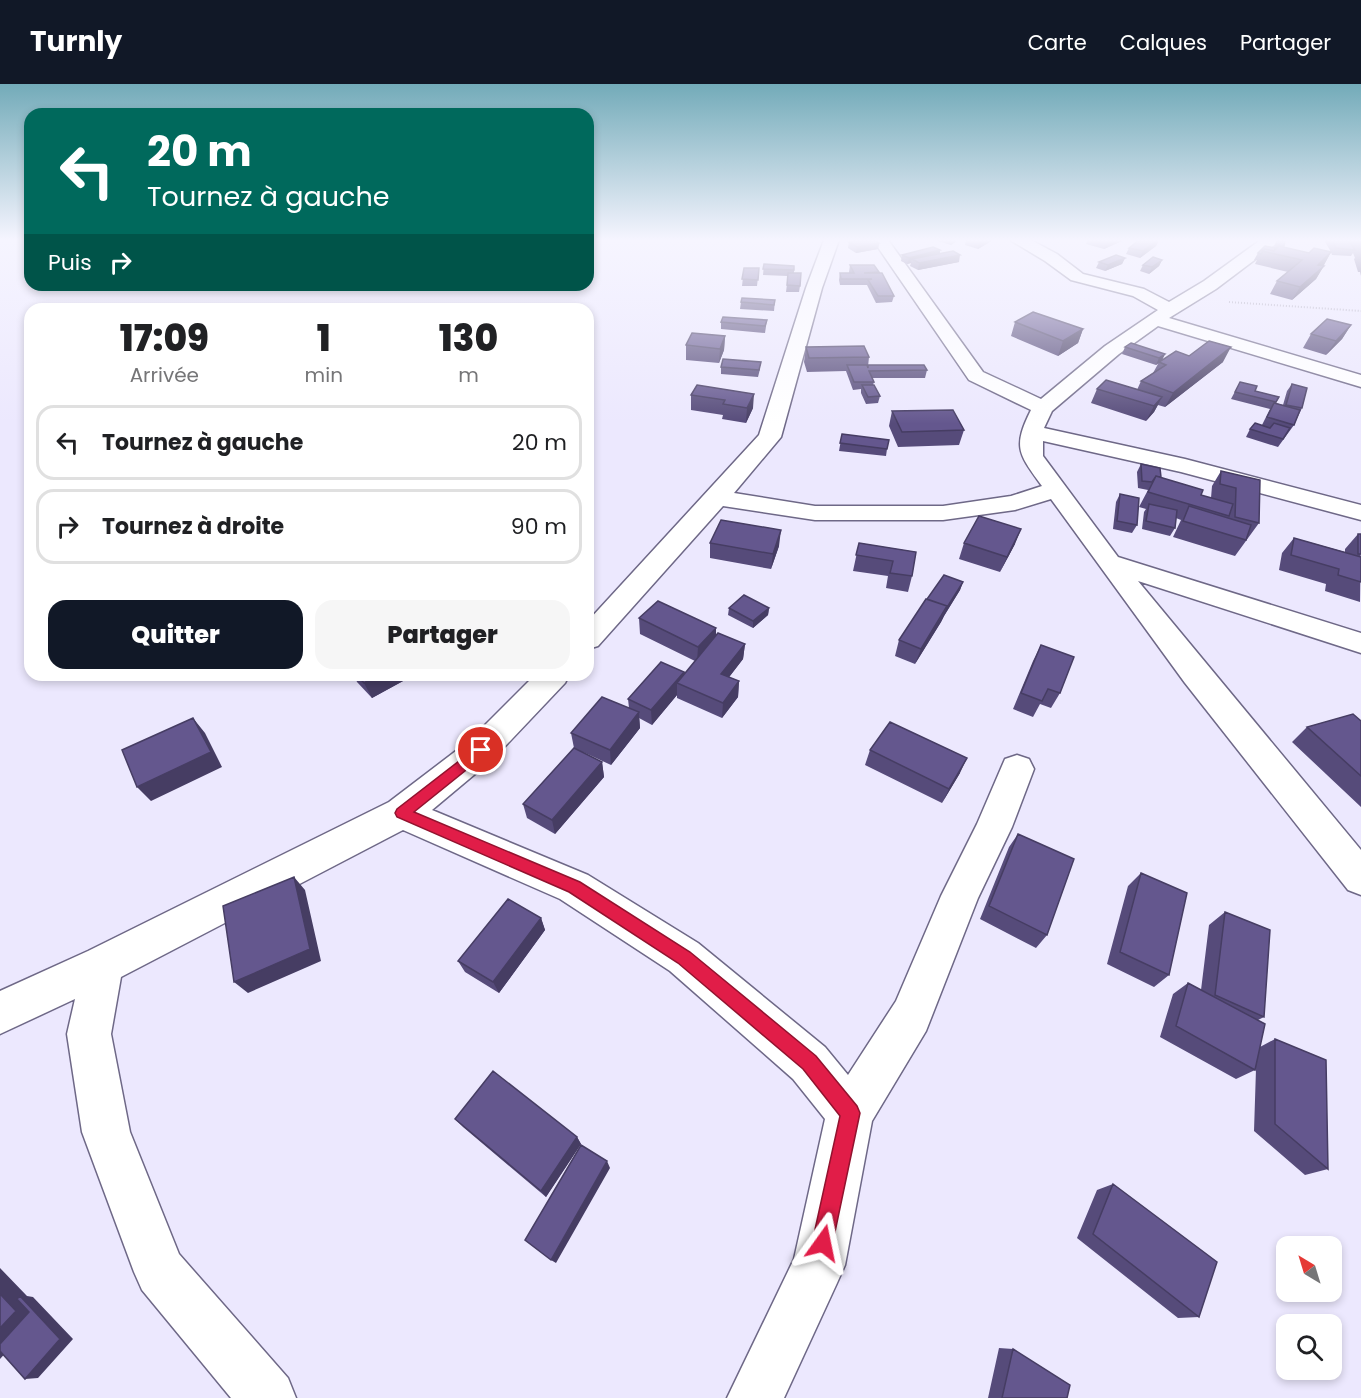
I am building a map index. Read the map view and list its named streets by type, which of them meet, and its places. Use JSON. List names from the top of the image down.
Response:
{
  "north": "top left",
  "page": {
    "header": "Turnly",
    "nav": ["Carte", "Calques", "Partager"],
    "turn": ["20 m", "Tournez à gauche"],
    "then": "Puis",
    "eta": [
      "17:09",
      "Arrivée",
      "1",
      "min",
      "130",
      "m"
    ],
    "list": [
      {
        "name": "Tournez à gauche",
        "value": "20 m"
      },
      {
        "name": "Tournez à droite",
        "value": "90 m"
      }
    ],
    "buttons": ["Quitter", "Partager"]
  }
}
